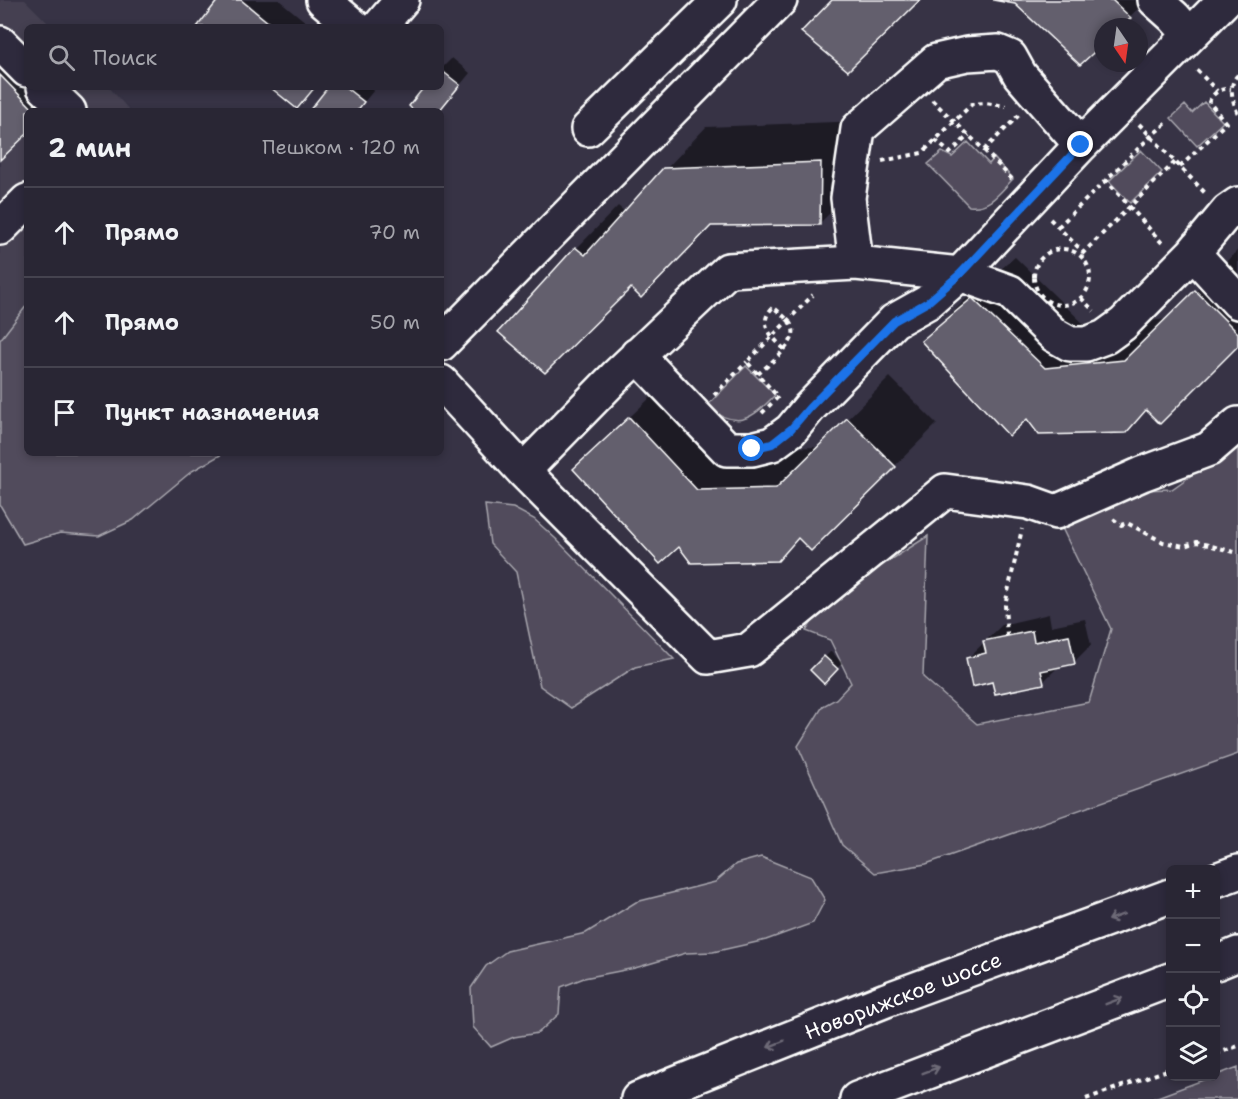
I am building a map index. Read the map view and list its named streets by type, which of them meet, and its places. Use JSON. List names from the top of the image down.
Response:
{
  "streets": {
    "main road": ["Новорижское шоссе"]
  },
  "north": "bottom",
  "page": {
    "search": "Поиск",
    "heading": ["2 мин", "Пешком · 120 m"],
    "list": [
      ["Прямо", "70 m"],
      ["Прямо", "50 m"],
      "Пункт назначения"
    ],
    "map_buttons": ["+", "−"]
  }
}
